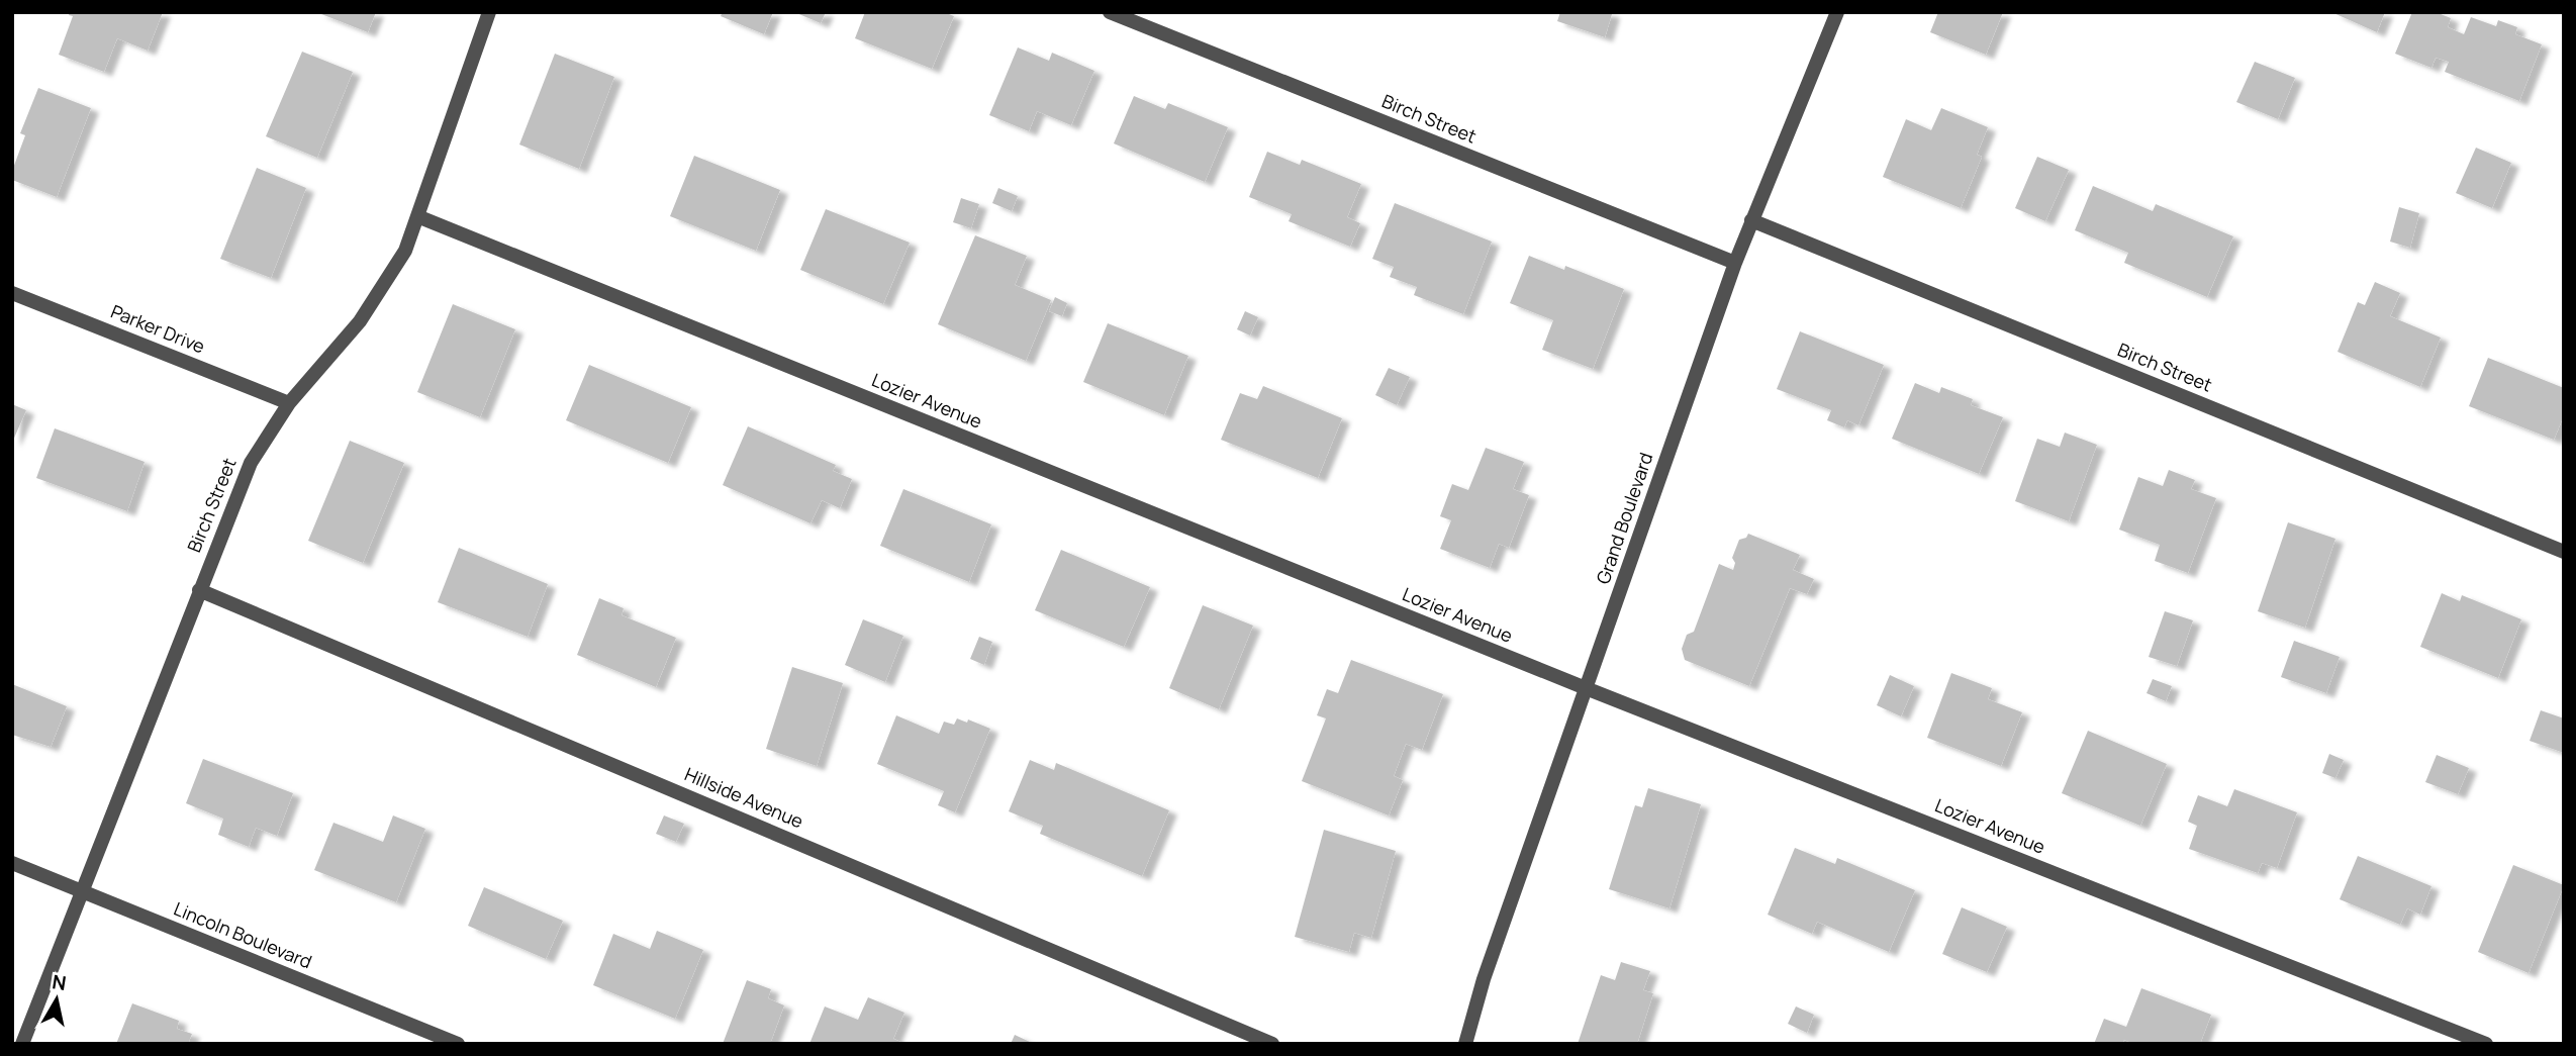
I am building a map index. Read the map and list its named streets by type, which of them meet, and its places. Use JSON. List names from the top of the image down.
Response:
{
  "streets": {
    "street": [
      "Birch Street",
      "Parker Drive",
      "Lozier Avenue",
      "Grand Boulevard",
      "Hillside Avenue",
      "Lincoln Boulevard"
    ]
  },
  "crossings": [
    ["Birch Street", "Parker Drive"],
    ["Birch Street", "Lozier Avenue"],
    ["Birch Street", "Grand Boulevard"],
    ["Birch Street", "Hillside Avenue"],
    ["Birch Street", "Lincoln Boulevard"],
    ["Lozier Avenue", "Grand Boulevard"]
  ],
  "north": "top"
}
